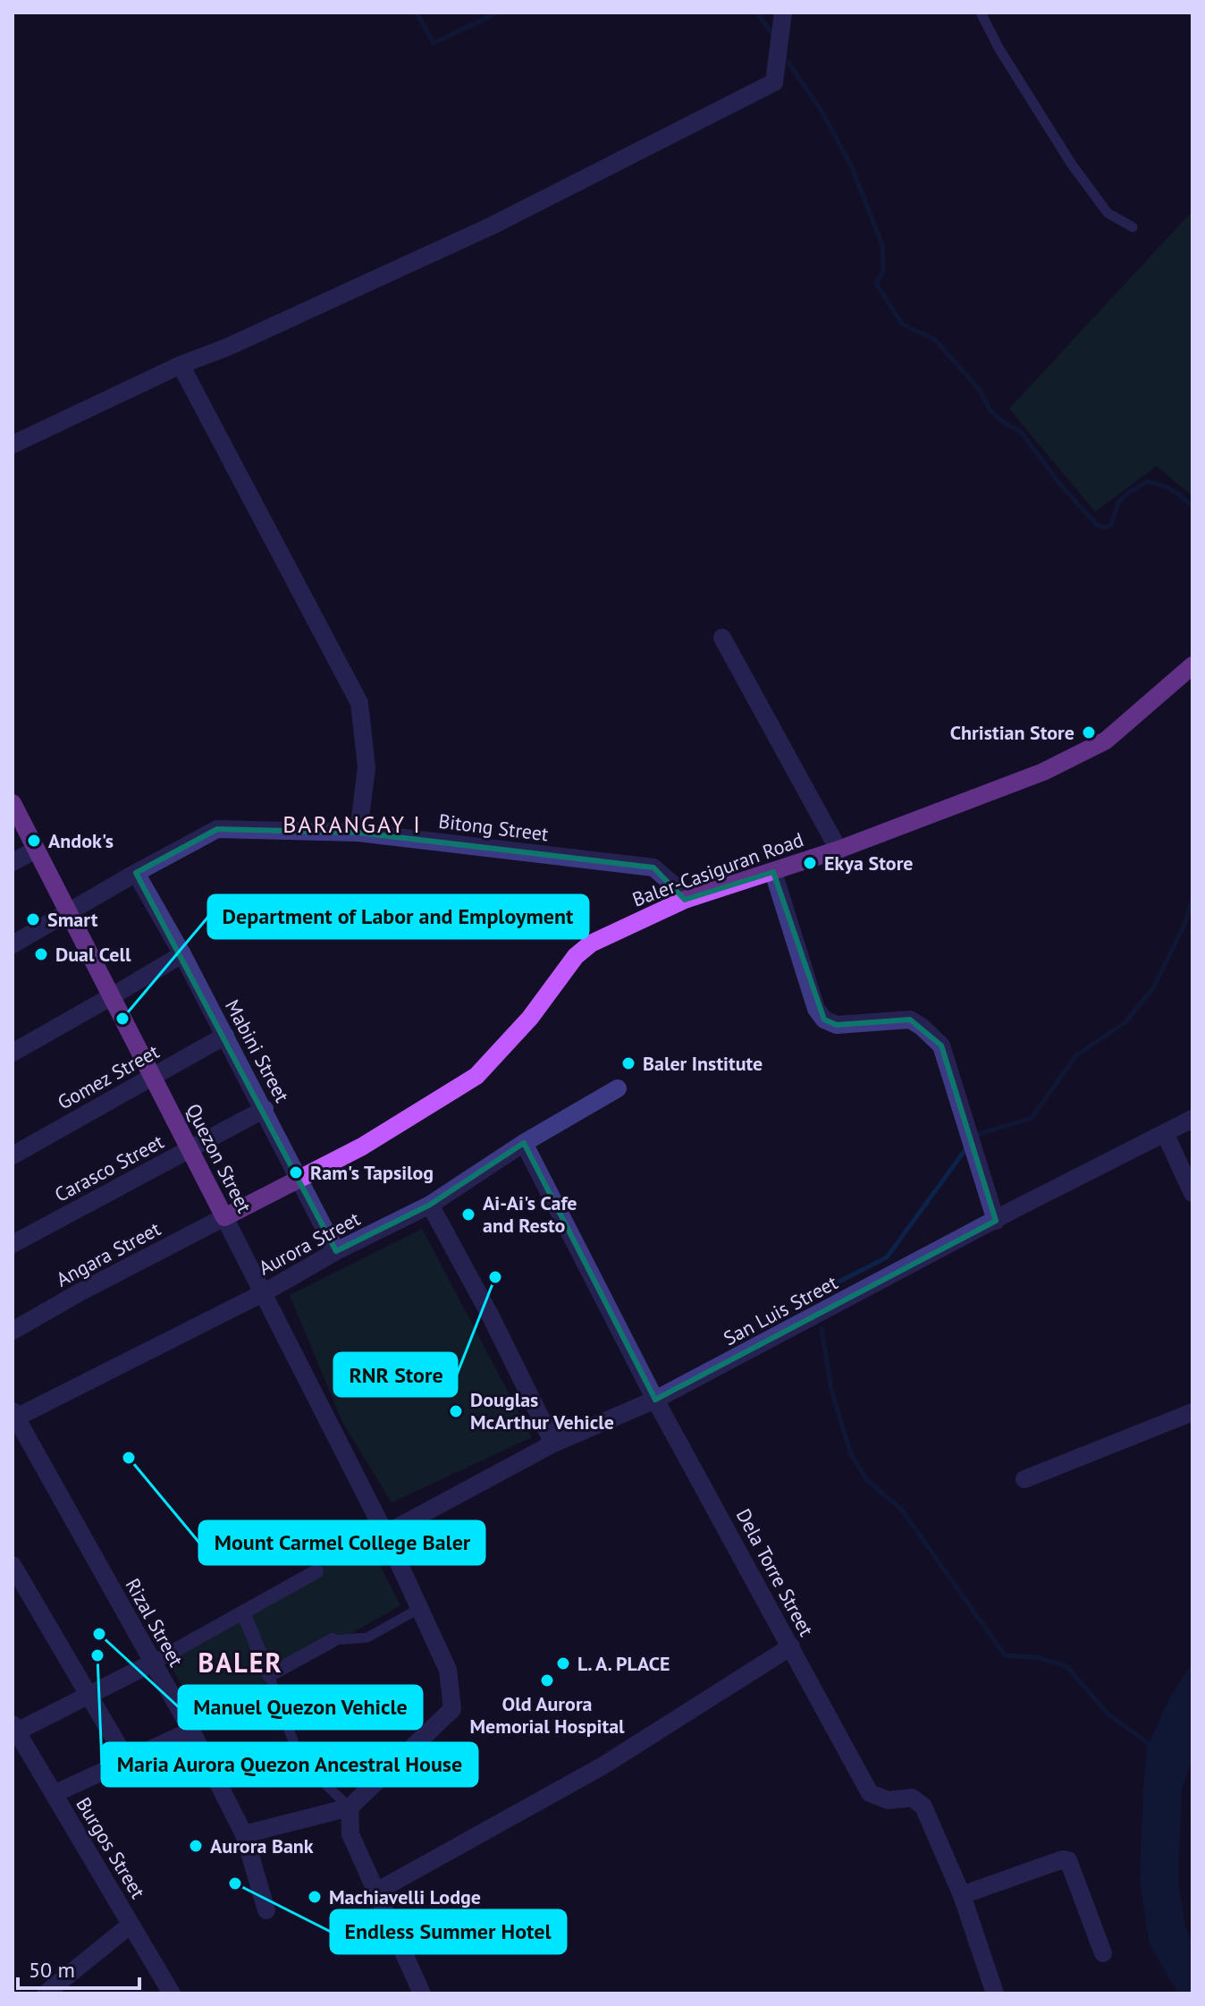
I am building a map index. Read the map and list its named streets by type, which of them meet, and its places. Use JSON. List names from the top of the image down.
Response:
{
  "streets": {
    "main road": ["Baler-Casiguran Road", "Quezon Street"],
    "street": [
      "Bitong Street",
      "Mabini Street",
      "Gomez Street",
      "Carasco Street",
      "Aurora Street",
      "Angara Street",
      "San Luis Street",
      "Dela Torre Street",
      "Rizal Street",
      "Burgos Street"
    ]
  },
  "crossings": [
    ["Bitong Street", "Baler-Casiguran Road"],
    ["Bitong Street", "Mabini Street"],
    ["Bitong Street", "Quezon Street"],
    ["Baler-Casiguran Road", "Mabini Street"],
    ["Baler-Casiguran Road", "Quezon Street"],
    ["Baler-Casiguran Road", "Angara Street"],
    ["Mabini Street", "Gomez Street"],
    ["Mabini Street", "Carasco Street"],
    ["Mabini Street", "Aurora Street"],
    ["Gomez Street", "Quezon Street"],
    ["Quezon Street", "Carasco Street"],
    ["Quezon Street", "Aurora Street"],
    ["Quezon Street", "Angara Street"],
    ["Quezon Street", "San Luis Street"],
    ["Aurora Street", "Dela Torre Street"],
    ["Aurora Street", "Rizal Street"],
    ["San Luis Street", "Dela Torre Street"]
  ],
  "districts": ["BARANGAY I", "BALER"],
  "places": [
    "Christian Store",
    "Andok's",
    "Ekya Store",
    "Smart",
    "Dual Cell",
    "Department of Labor and Employment",
    "Baler Institute",
    "Ram's Tapsilog",
    "Ai-Ai's Cafe and Resto",
    "RNR Store",
    "Douglas McArthur Vehicle",
    "Mount Carmel College Baler",
    "Manuel Quezon Vehicle",
    "Maria Aurora Quezon Ancestral House",
    "L. A. PLACE",
    "Old Aurora Memorial Hospital",
    "Aurora Bank",
    "Endless Summer Hotel",
    "Machiavelli Lodge"
  ],
  "scale_bar": "50 m"
}
